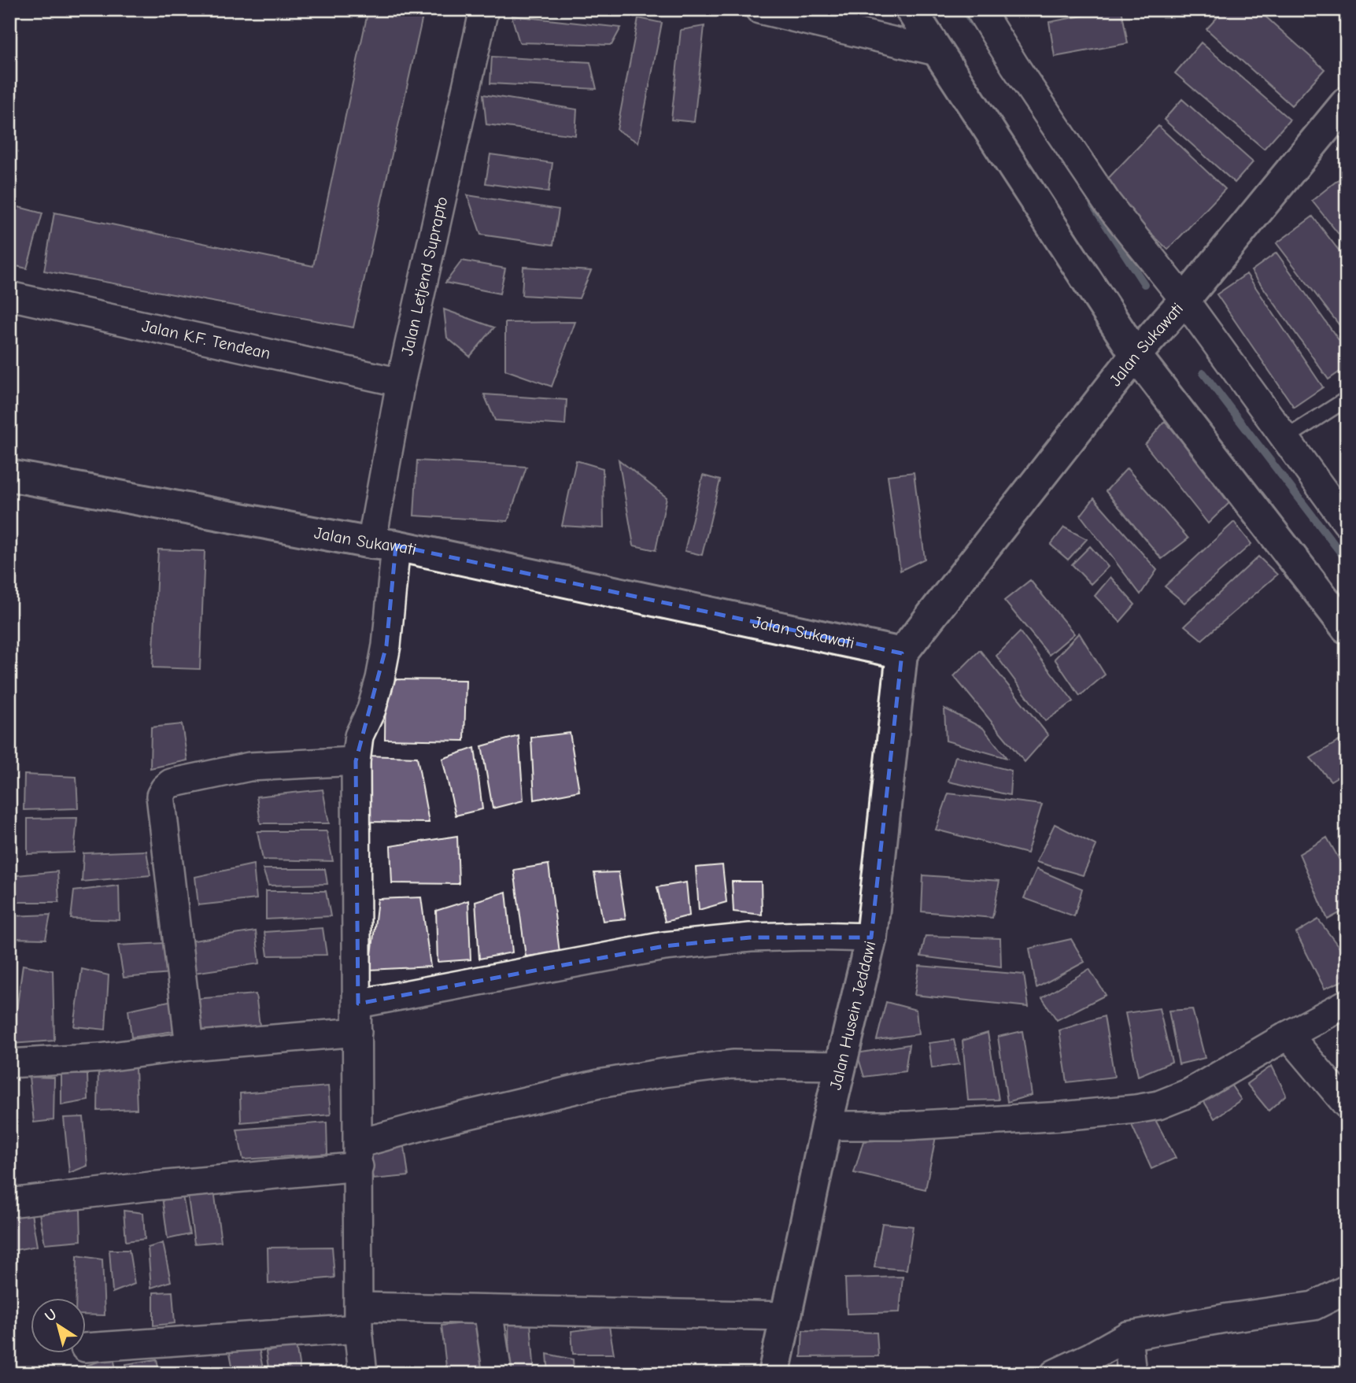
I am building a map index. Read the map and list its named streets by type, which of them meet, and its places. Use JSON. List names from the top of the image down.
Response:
{
  "streets": {
    "street": [
      "Jalan Letjend Suprapto",
      "Jalan K.F. Tendean",
      "Jalan Sukawati",
      "Jalan Husein Jeddawi"
    ]
  },
  "crossings": [
    ["Jalan Letjend Suprapto", "Jalan K.F. Tendean"],
    ["Jalan Letjend Suprapto", "Jalan Sukawati"],
    ["Jalan Sukawati", "Jalan Husein Jeddawi"]
  ],
  "north": "top left"
}
